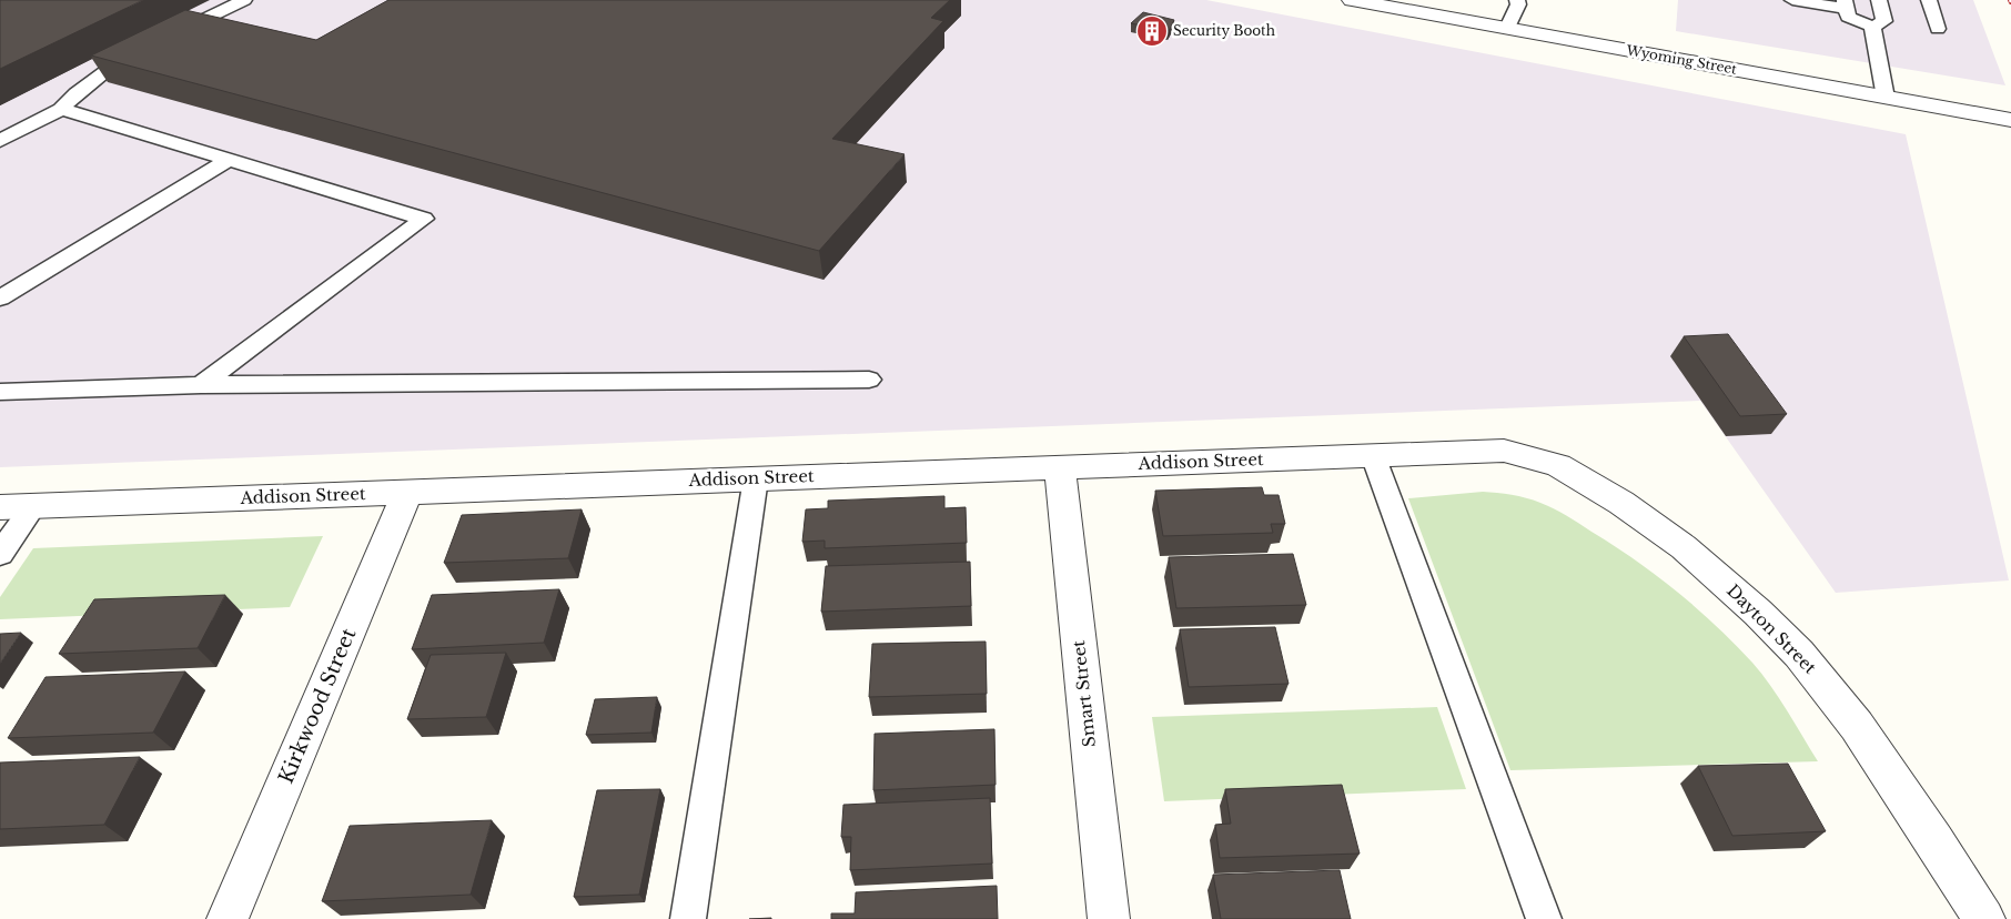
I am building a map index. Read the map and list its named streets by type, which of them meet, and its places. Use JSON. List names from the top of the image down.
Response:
{
  "streets": {
    "street": [
      "Wyoming Street",
      "Addison Street",
      "Dayton Street",
      "Smart Street",
      "Kirkwood Street"
    ]
  },
  "crossings": [
    ["Addison Street", "Dayton Street"],
    ["Addison Street", "Smart Street"],
    ["Addison Street", "Kirkwood Street"]
  ],
  "places": {
    "building": ["Security Booth"]
  }
}
